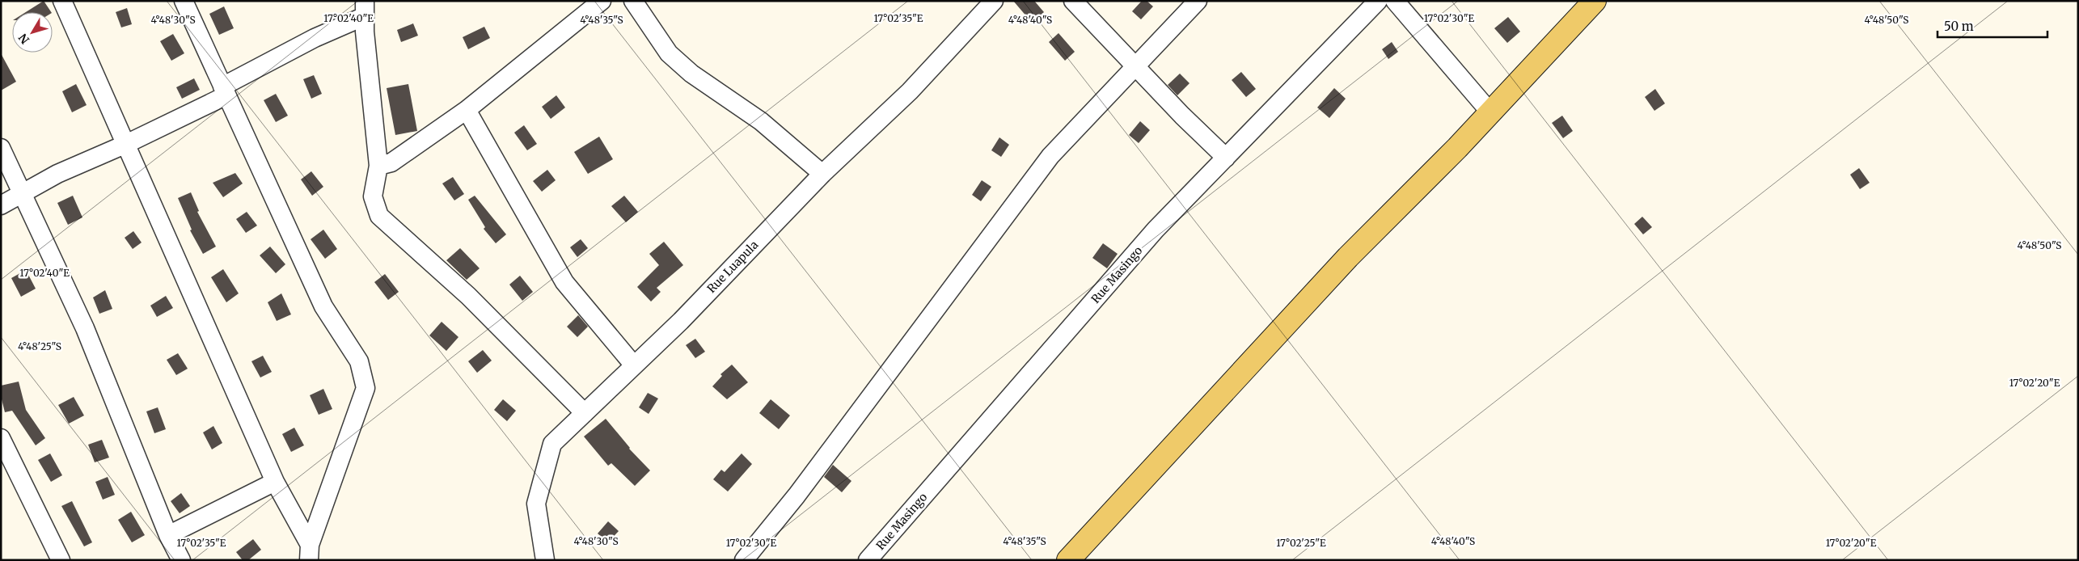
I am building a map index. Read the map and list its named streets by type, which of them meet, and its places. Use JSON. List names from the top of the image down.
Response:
{
  "streets": {
    "street": ["Rue Luapula", "Rue Masingo"]
  },
  "scale_bar": "50 m",
  "north": "bottom left",
  "coordinates": [
    "17°02'40\"E",
    "17°02'35\"E",
    "17°02'30\"E",
    "4°48'30\"S",
    "4°48'35\"S",
    "4°48'40\"S",
    "4°48'50\"S",
    "4°48'25\"S",
    "17°02'20\"E",
    "17°02'25\"E"
  ]
}
